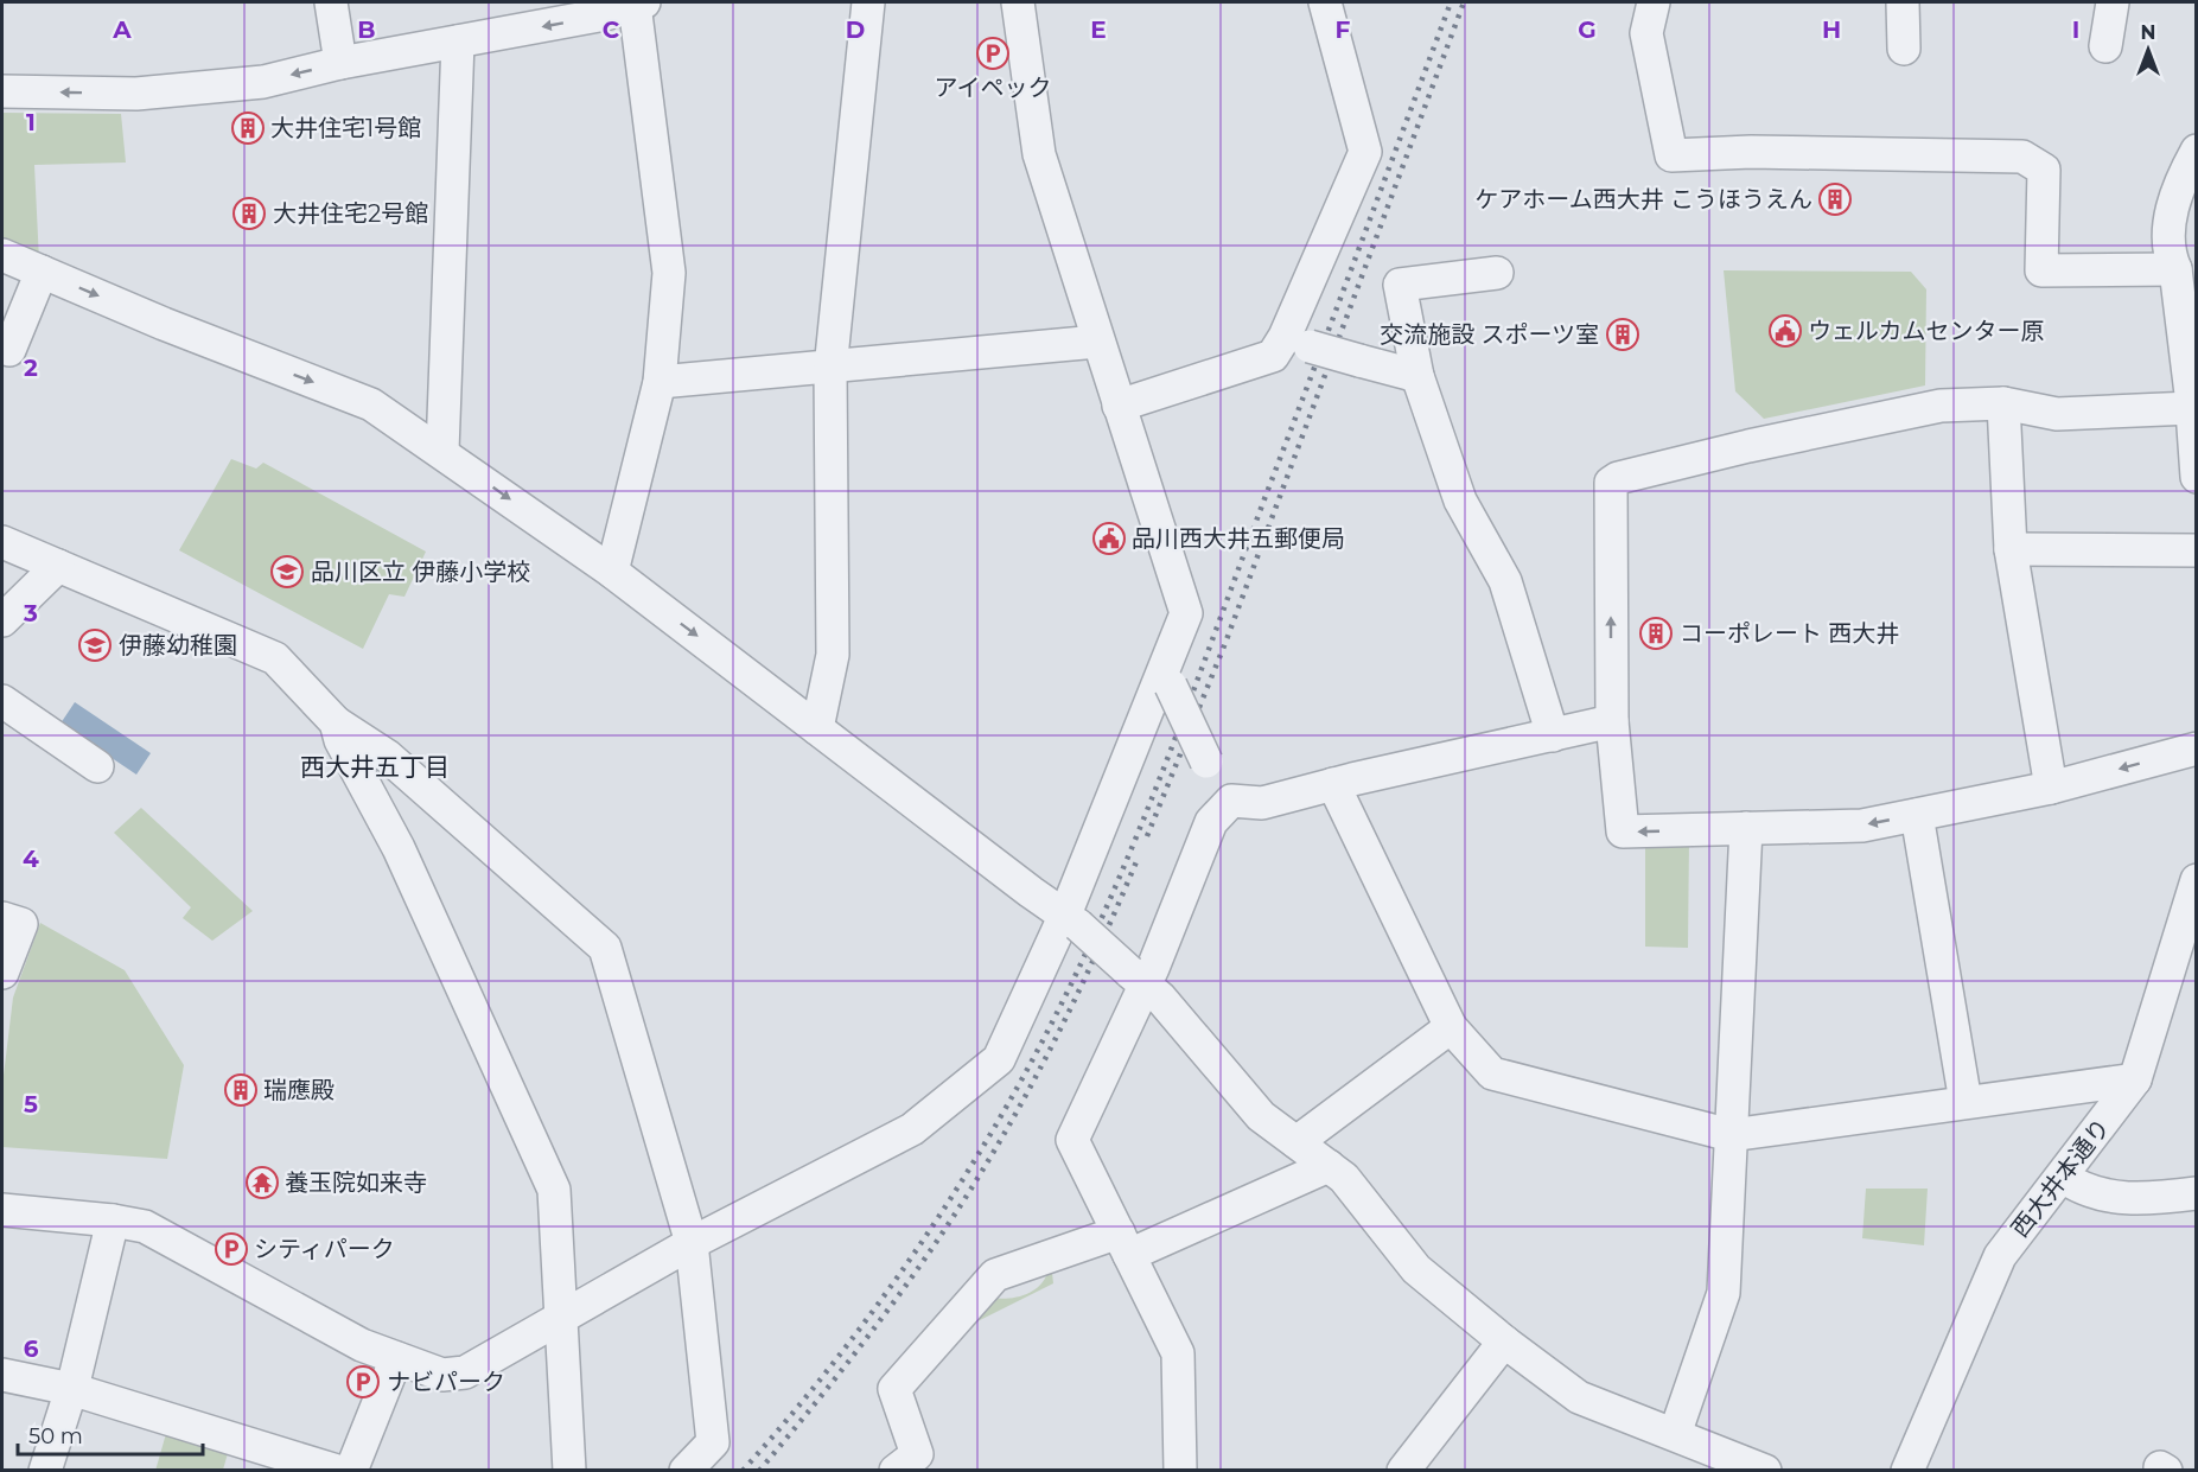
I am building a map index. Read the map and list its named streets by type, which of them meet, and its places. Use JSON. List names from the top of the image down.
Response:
{
  "streets": {
    "street": ["西大井本通り"]
  },
  "districts": ["西大井五丁目"],
  "places": {
    "parking": ["アイペック", "シティパーク", "ナビパーク"],
    "building": [
      "大井住宅1号館",
      "ケアホーム西大井 こうほうえん",
      "大井住宅2号館",
      "交流施設 スポーツ室",
      "コーポレート 西大井",
      "瑞應殿"
    ],
    "public building": ["ウェルカムセンター原", "品川西大井五郵便局"],
    "school or university": ["品川区立 伊藤小学校", "伊藤幼稚園"],
    "temple": ["養玉院如来寺"]
  },
  "scale_bar": "50 m",
  "north": "top",
  "grid": {
    "columns": [
      "A",
      "B",
      "C",
      "D",
      "E",
      "F",
      "G",
      "H",
      "I"
    ],
    "rows": [
      "1",
      "2",
      "3",
      "4",
      "5",
      "6"
    ]
  }
}
